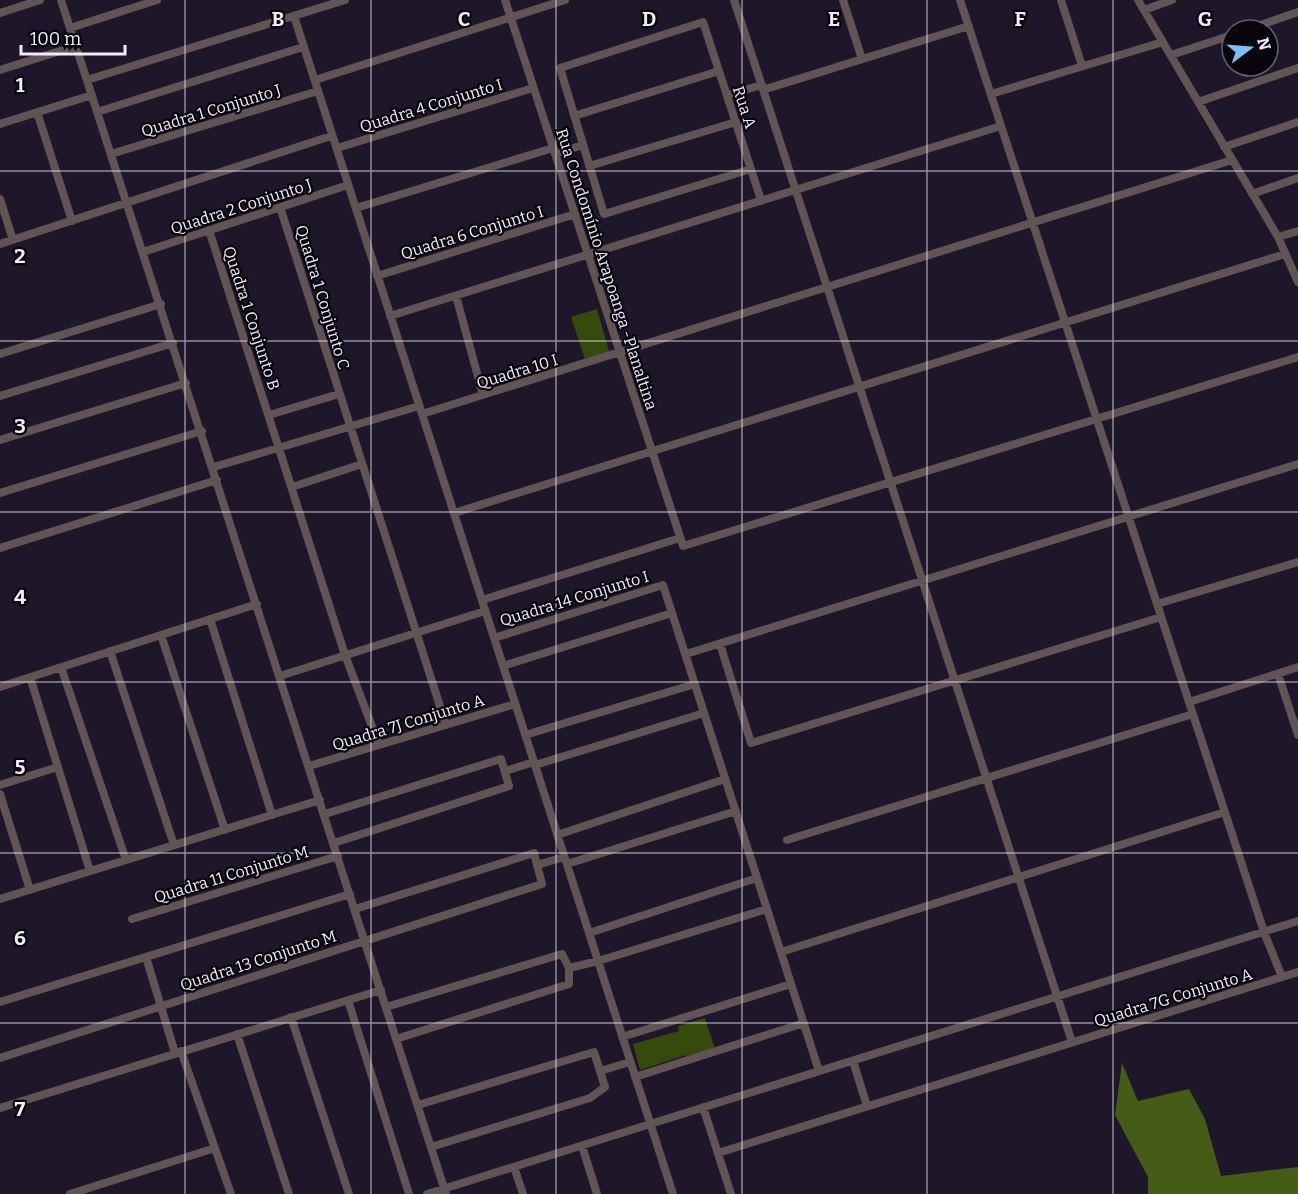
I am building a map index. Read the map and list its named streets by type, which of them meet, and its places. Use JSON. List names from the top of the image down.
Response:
{
  "streets": {
    "street": [
      "Quadra 4 Conjunto I",
      "Rua A",
      "Quadra 1 Conjunto J",
      "Quadra 2 Conjunto J",
      "Quadra 6 Conjunto I",
      "Rua Condomínio Arapoanga -Planaltina",
      "Quadra 1 Conjunto C",
      "Quadra 1 Conjunto B",
      "Quadra 10 I",
      "Quadra 14 Conjunto I",
      "Quadra 7J Conjunto A",
      "Quadra 11 Conjunto M",
      "Quadra 13 Conjunto M",
      "Quadra 7G Conjunto A"
    ]
  },
  "crossings": [
    ["Quadra 4 Conjunto I", "Rua Condomínio Arapoanga -Planaltina"],
    ["Quadra 2 Conjunto J", "Quadra 1 Conjunto C"],
    ["Quadra 2 Conjunto J", "Quadra 1 Conjunto B"],
    ["Quadra 6 Conjunto I", "Rua Condomínio Arapoanga -Planaltina"],
    ["Rua Condomínio Arapoanga -Planaltina", "Quadra 10 I"],
    ["Quadra 1 Conjunto C", "Quadra 7J Conjunto A"],
    ["Quadra 1 Conjunto B", "Quadra 7J Conjunto A"]
  ],
  "scale_bar": "100 m",
  "north": "right",
  "grid": {
    "columns": [
      "B",
      "C",
      "D",
      "E",
      "F",
      "G"
    ],
    "rows": [
      "1",
      "2",
      "3",
      "4",
      "5",
      "6",
      "7"
    ]
  }
}
